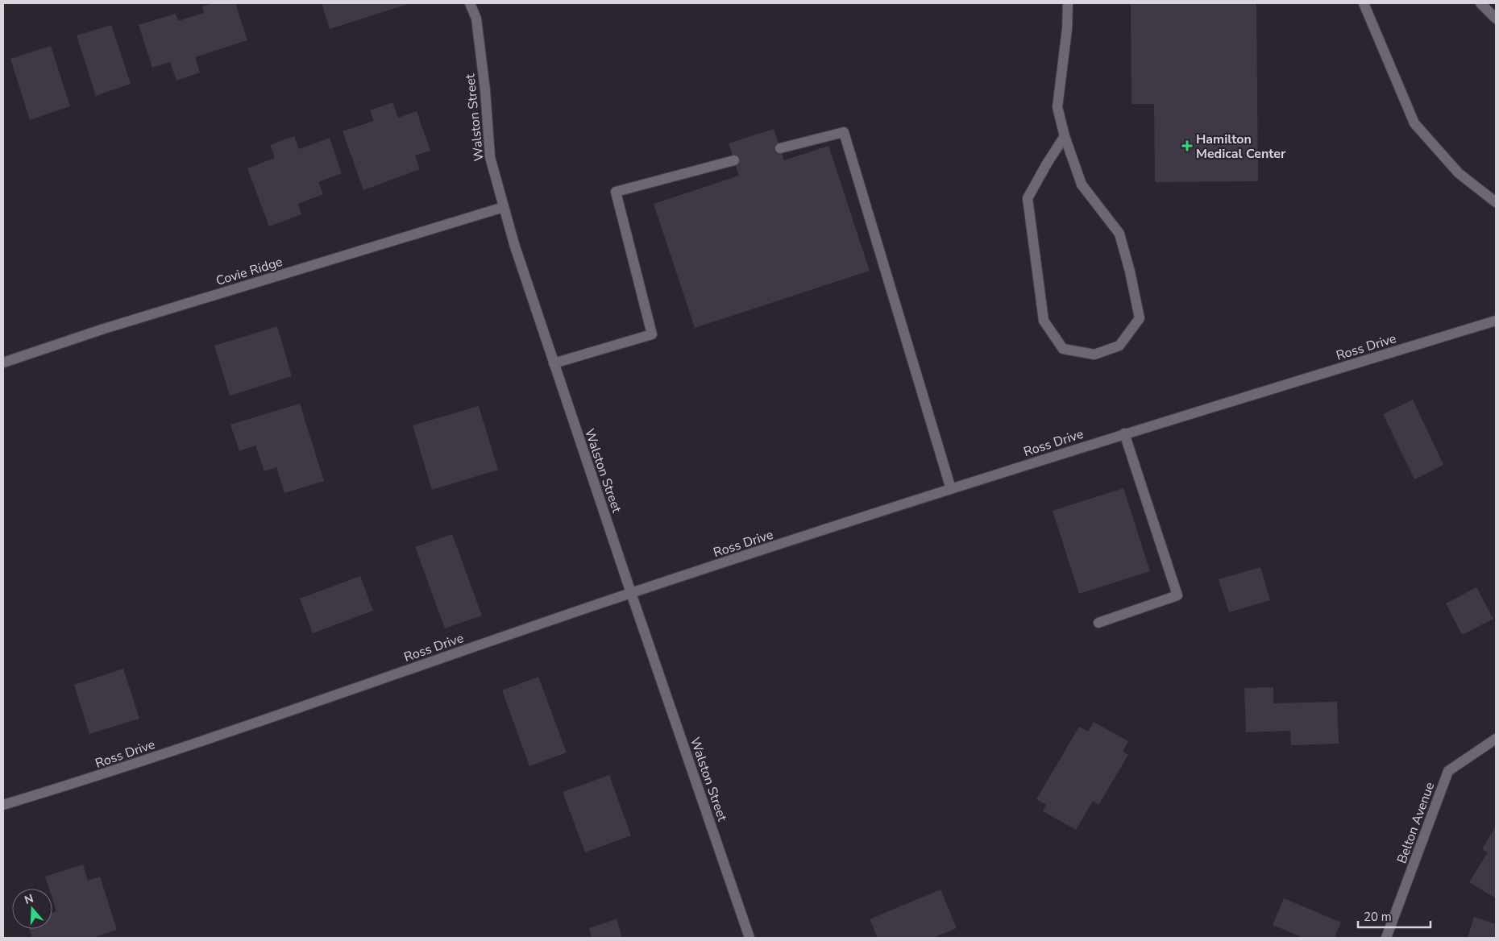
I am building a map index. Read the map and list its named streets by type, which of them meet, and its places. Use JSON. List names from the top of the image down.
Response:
{
  "streets": {
    "street": [
      "Walston Street",
      "Covie Ridge",
      "Ross Drive",
      "Belton Avenue"
    ]
  },
  "crossings": [
    ["Walston Street", "Covie Ridge"],
    ["Walston Street", "Ross Drive"]
  ],
  "places": {
    "health": ["Hamilton Medical Center"]
  },
  "scale_bar": "20 m",
  "north": "top"
}
